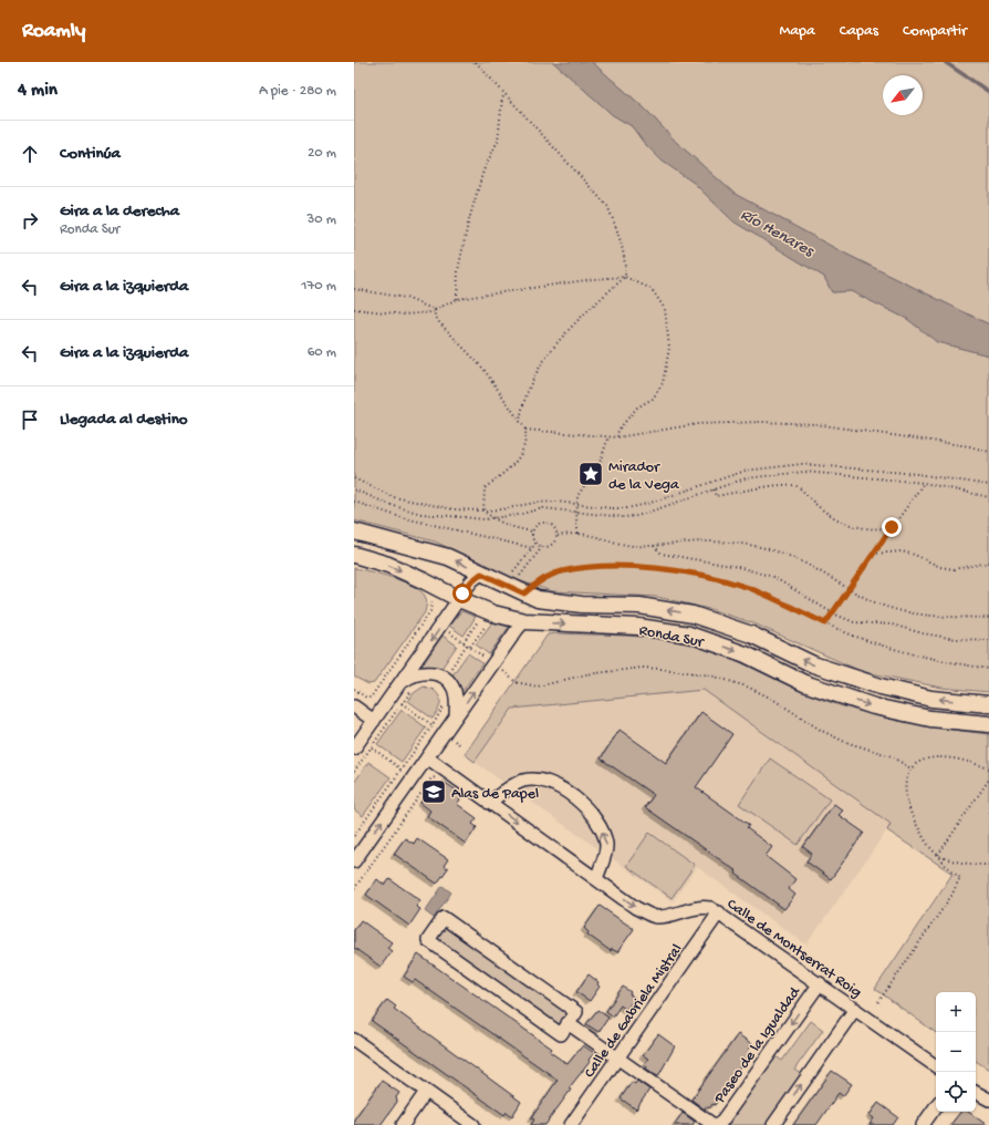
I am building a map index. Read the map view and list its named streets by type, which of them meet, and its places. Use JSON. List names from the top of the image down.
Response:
{
  "streets": {
    "main road": ["Ronda Sur"],
    "street": ["Calle de Montserrat Roig", "Calle de Gabriela Mistral", "Paseo de la Igualdad"]
  },
  "crossings": [
    ["Calle de Montserrat Roig", "Calle de Gabriela Mistral"],
    ["Calle de Montserrat Roig", "Paseo de la Igualdad"]
  ],
  "one_way": ["Calle de Montserrat Roig"],
  "water": ["Río Henares"],
  "places": {
    "place": ["Mirador de la Vega"],
    "school or university": ["Alas de Papel"]
  },
  "north": "bottom left",
  "page": {
    "header": "Roamly",
    "nav": ["Mapa", "Capas", "Compartir"],
    "heading": ["4 min", "A pie · 280 m"],
    "list": [
      ["Continúa", "20 m"],
      ["Gira a la derecha", "Ronda Sur", "30 m"],
      ["Gira a la izquierda", "170 m"],
      ["Gira a la izquierda", "60 m"],
      "Llegada al destino"
    ],
    "map_buttons": ["+", "−"]
  }
}
